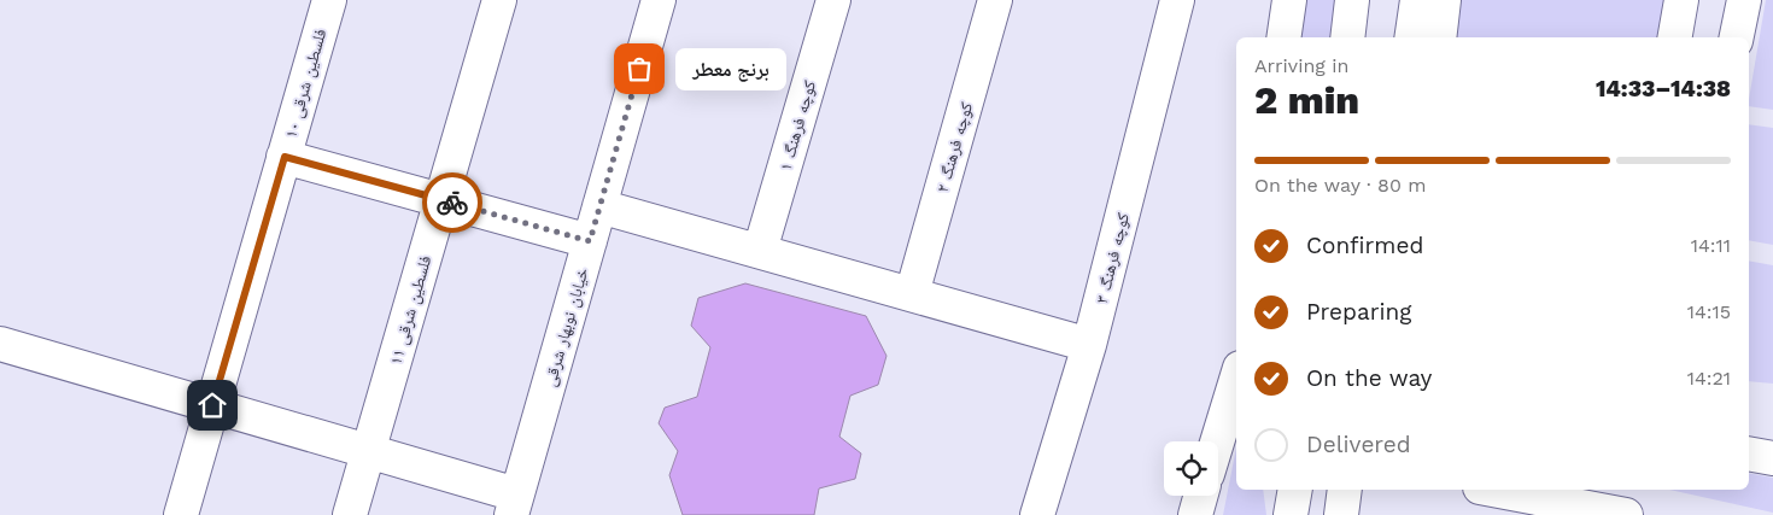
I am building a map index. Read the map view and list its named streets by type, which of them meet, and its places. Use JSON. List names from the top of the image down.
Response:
{
  "streets": {
    "street": [
      "فلسطین شرقی ۱۰",
      "کوچه فرهنگ ۱",
      "کوچه فرهنگ ۲",
      "کوچه فرهنگ ۳",
      "فلسطین شرقی ۱۱",
      "خیابان نوبهار شرقی"
    ]
  },
  "places": ["برنج معطر"],
  "page": {
    "heading": ["2 min", "Arriving in", "14:33–14:38"],
    "bubble": "برنج معطر",
    "bar": "On the way · 80 m",
    "list": [
      ["Confirmed", "14:11"],
      ["Preparing", "14:15"],
      ["On the way", "14:21"],
      "Delivered"
    ]
  }
}
